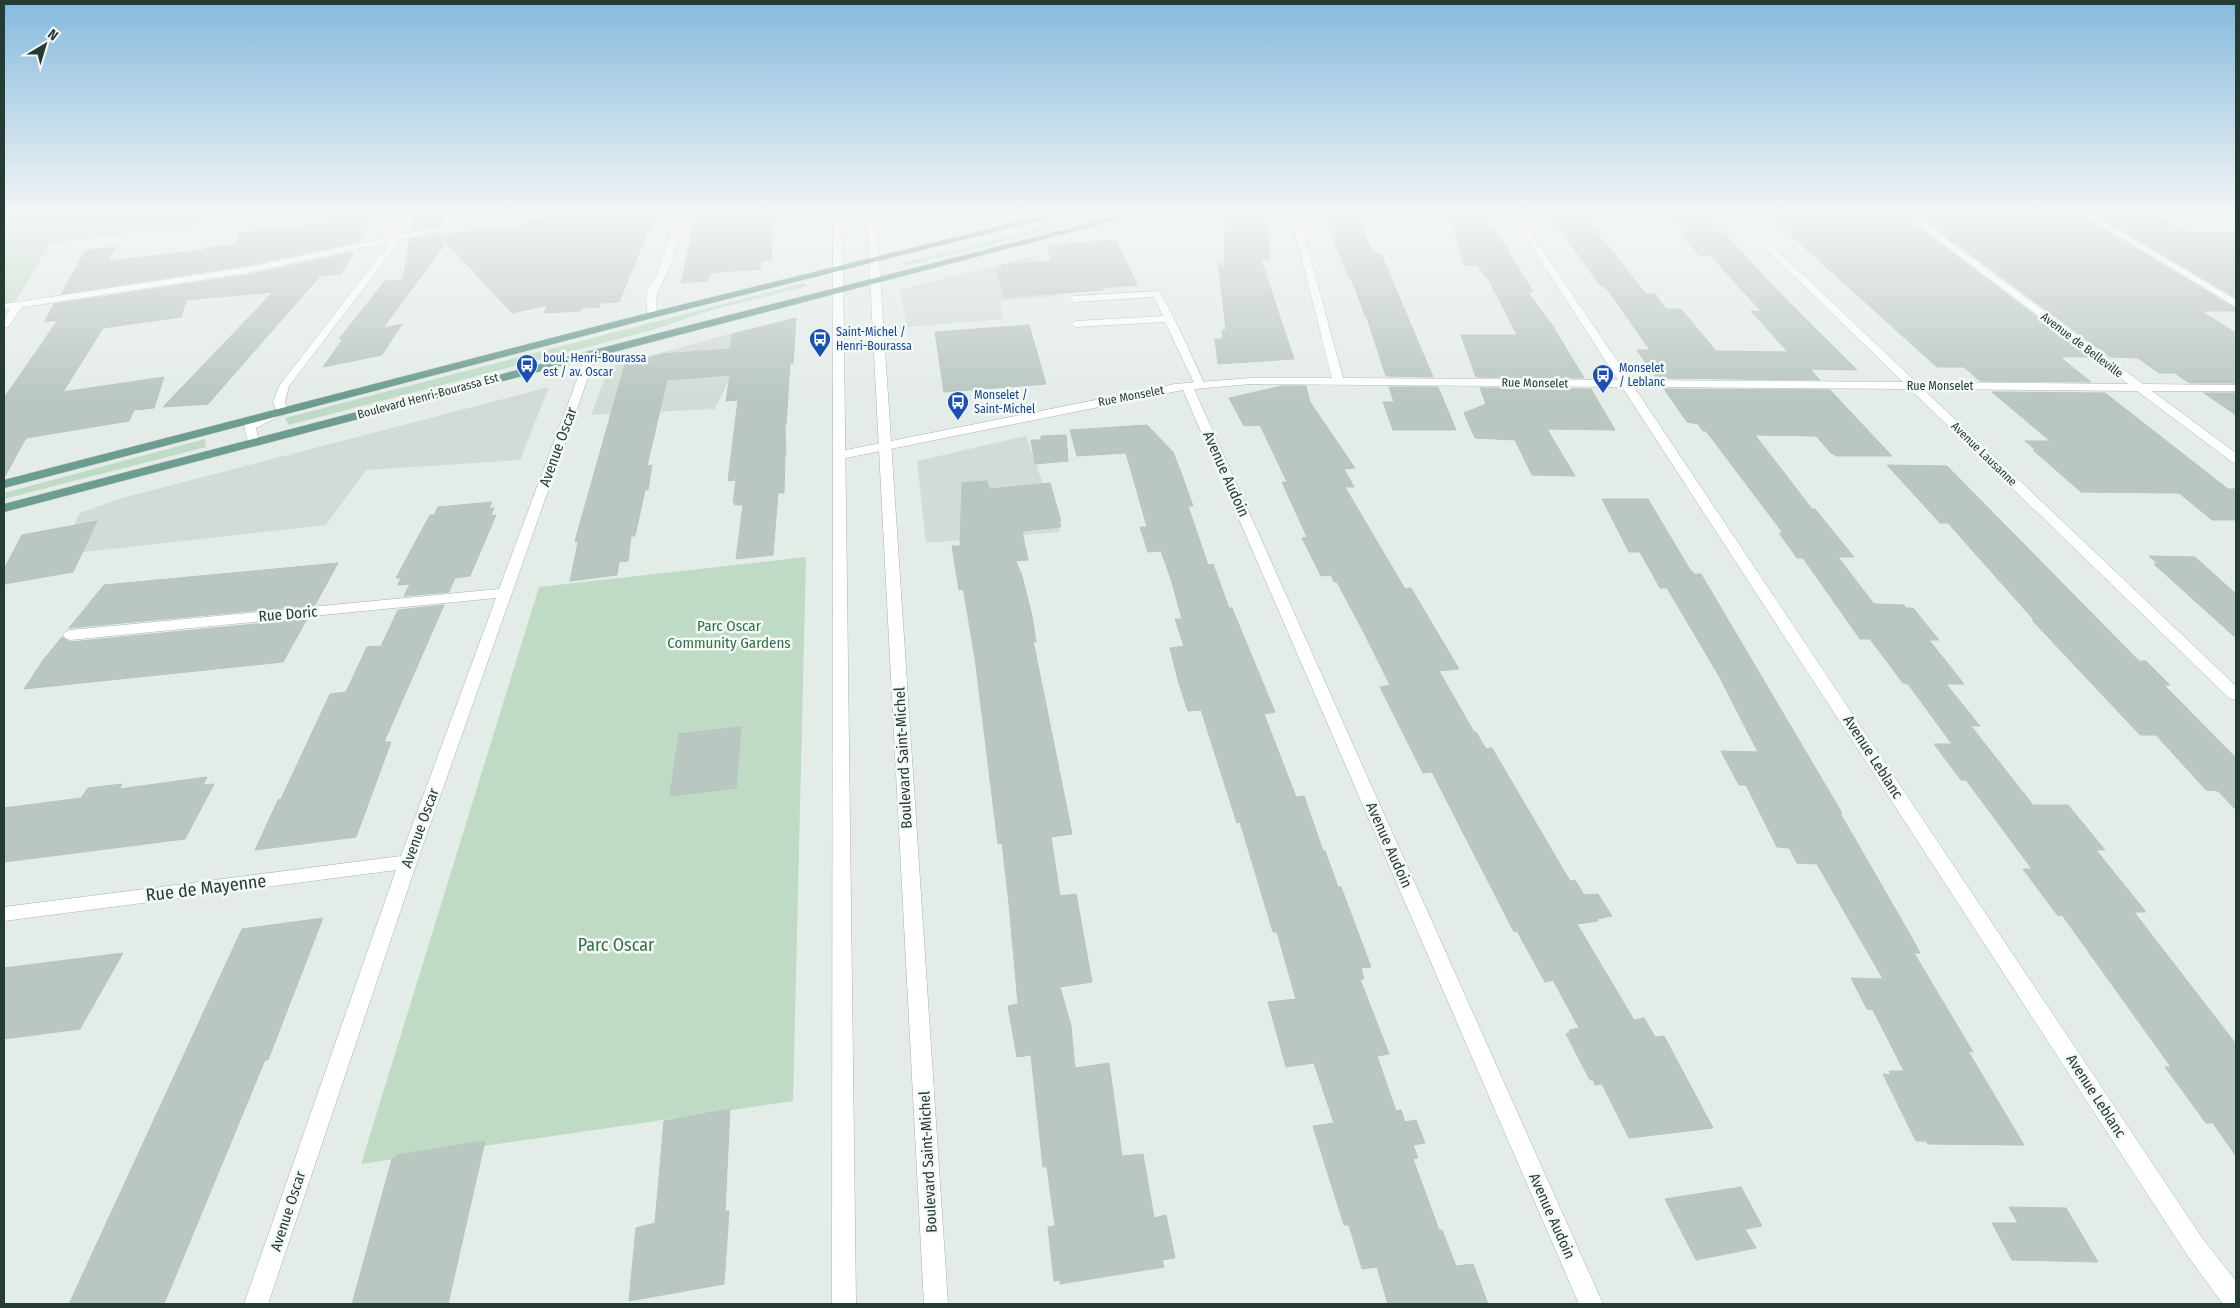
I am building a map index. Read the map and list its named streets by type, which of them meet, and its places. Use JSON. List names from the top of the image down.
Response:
{
  "streets": {
    "main road": ["Boulevard Henri-Bourassa Est"],
    "street": [
      "Avenue de Belleville",
      "Rue Monselet",
      "Avenue Oscar",
      "Avenue Lausanne",
      "Avenue Audoin",
      "Rue Doric",
      "Avenue Leblanc",
      "Boulevard Saint-Michel",
      "Rue de Mayenne"
    ]
  },
  "crossings": [
    ["Avenue de Belleville", "Rue Monselet"],
    ["Rue Monselet", "Avenue Lausanne"],
    ["Rue Monselet", "Avenue Audoin"],
    ["Rue Monselet", "Avenue Leblanc"],
    ["Rue Monselet", "Boulevard Saint-Michel"],
    ["Boulevard Henri-Bourassa Est", "Avenue Oscar"],
    ["Boulevard Henri-Bourassa Est", "Boulevard Saint-Michel"],
    ["Avenue Oscar", "Rue Doric"],
    ["Avenue Oscar", "Rue de Mayenne"]
  ],
  "parks": ["Parc Oscar Community Gardens", "Parc Oscar"],
  "places": {
    "bus stop": [
      "Saint-Michel / Henri-Bourassa",
      "boul. Henri-Bourassa est / av. Oscar",
      "Monselet / Leblanc",
      "Monselet / Saint-Michel"
    ]
  },
  "north": "top right"
}
